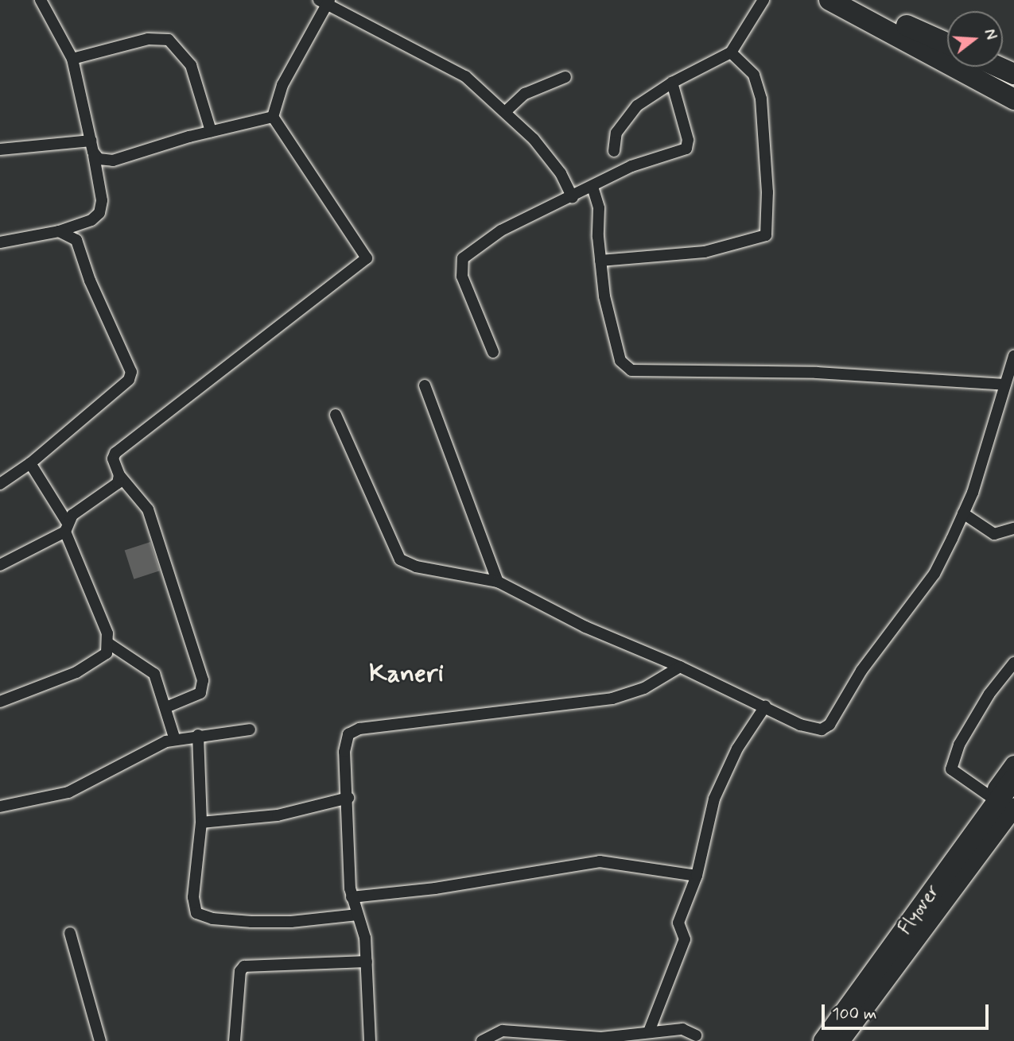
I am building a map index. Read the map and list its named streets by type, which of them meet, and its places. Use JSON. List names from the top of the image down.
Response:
{
  "streets": {
    "highway": ["Flyover"]
  },
  "districts": ["Kaneri"],
  "scale_bar": "100 m",
  "north": "right"
}
